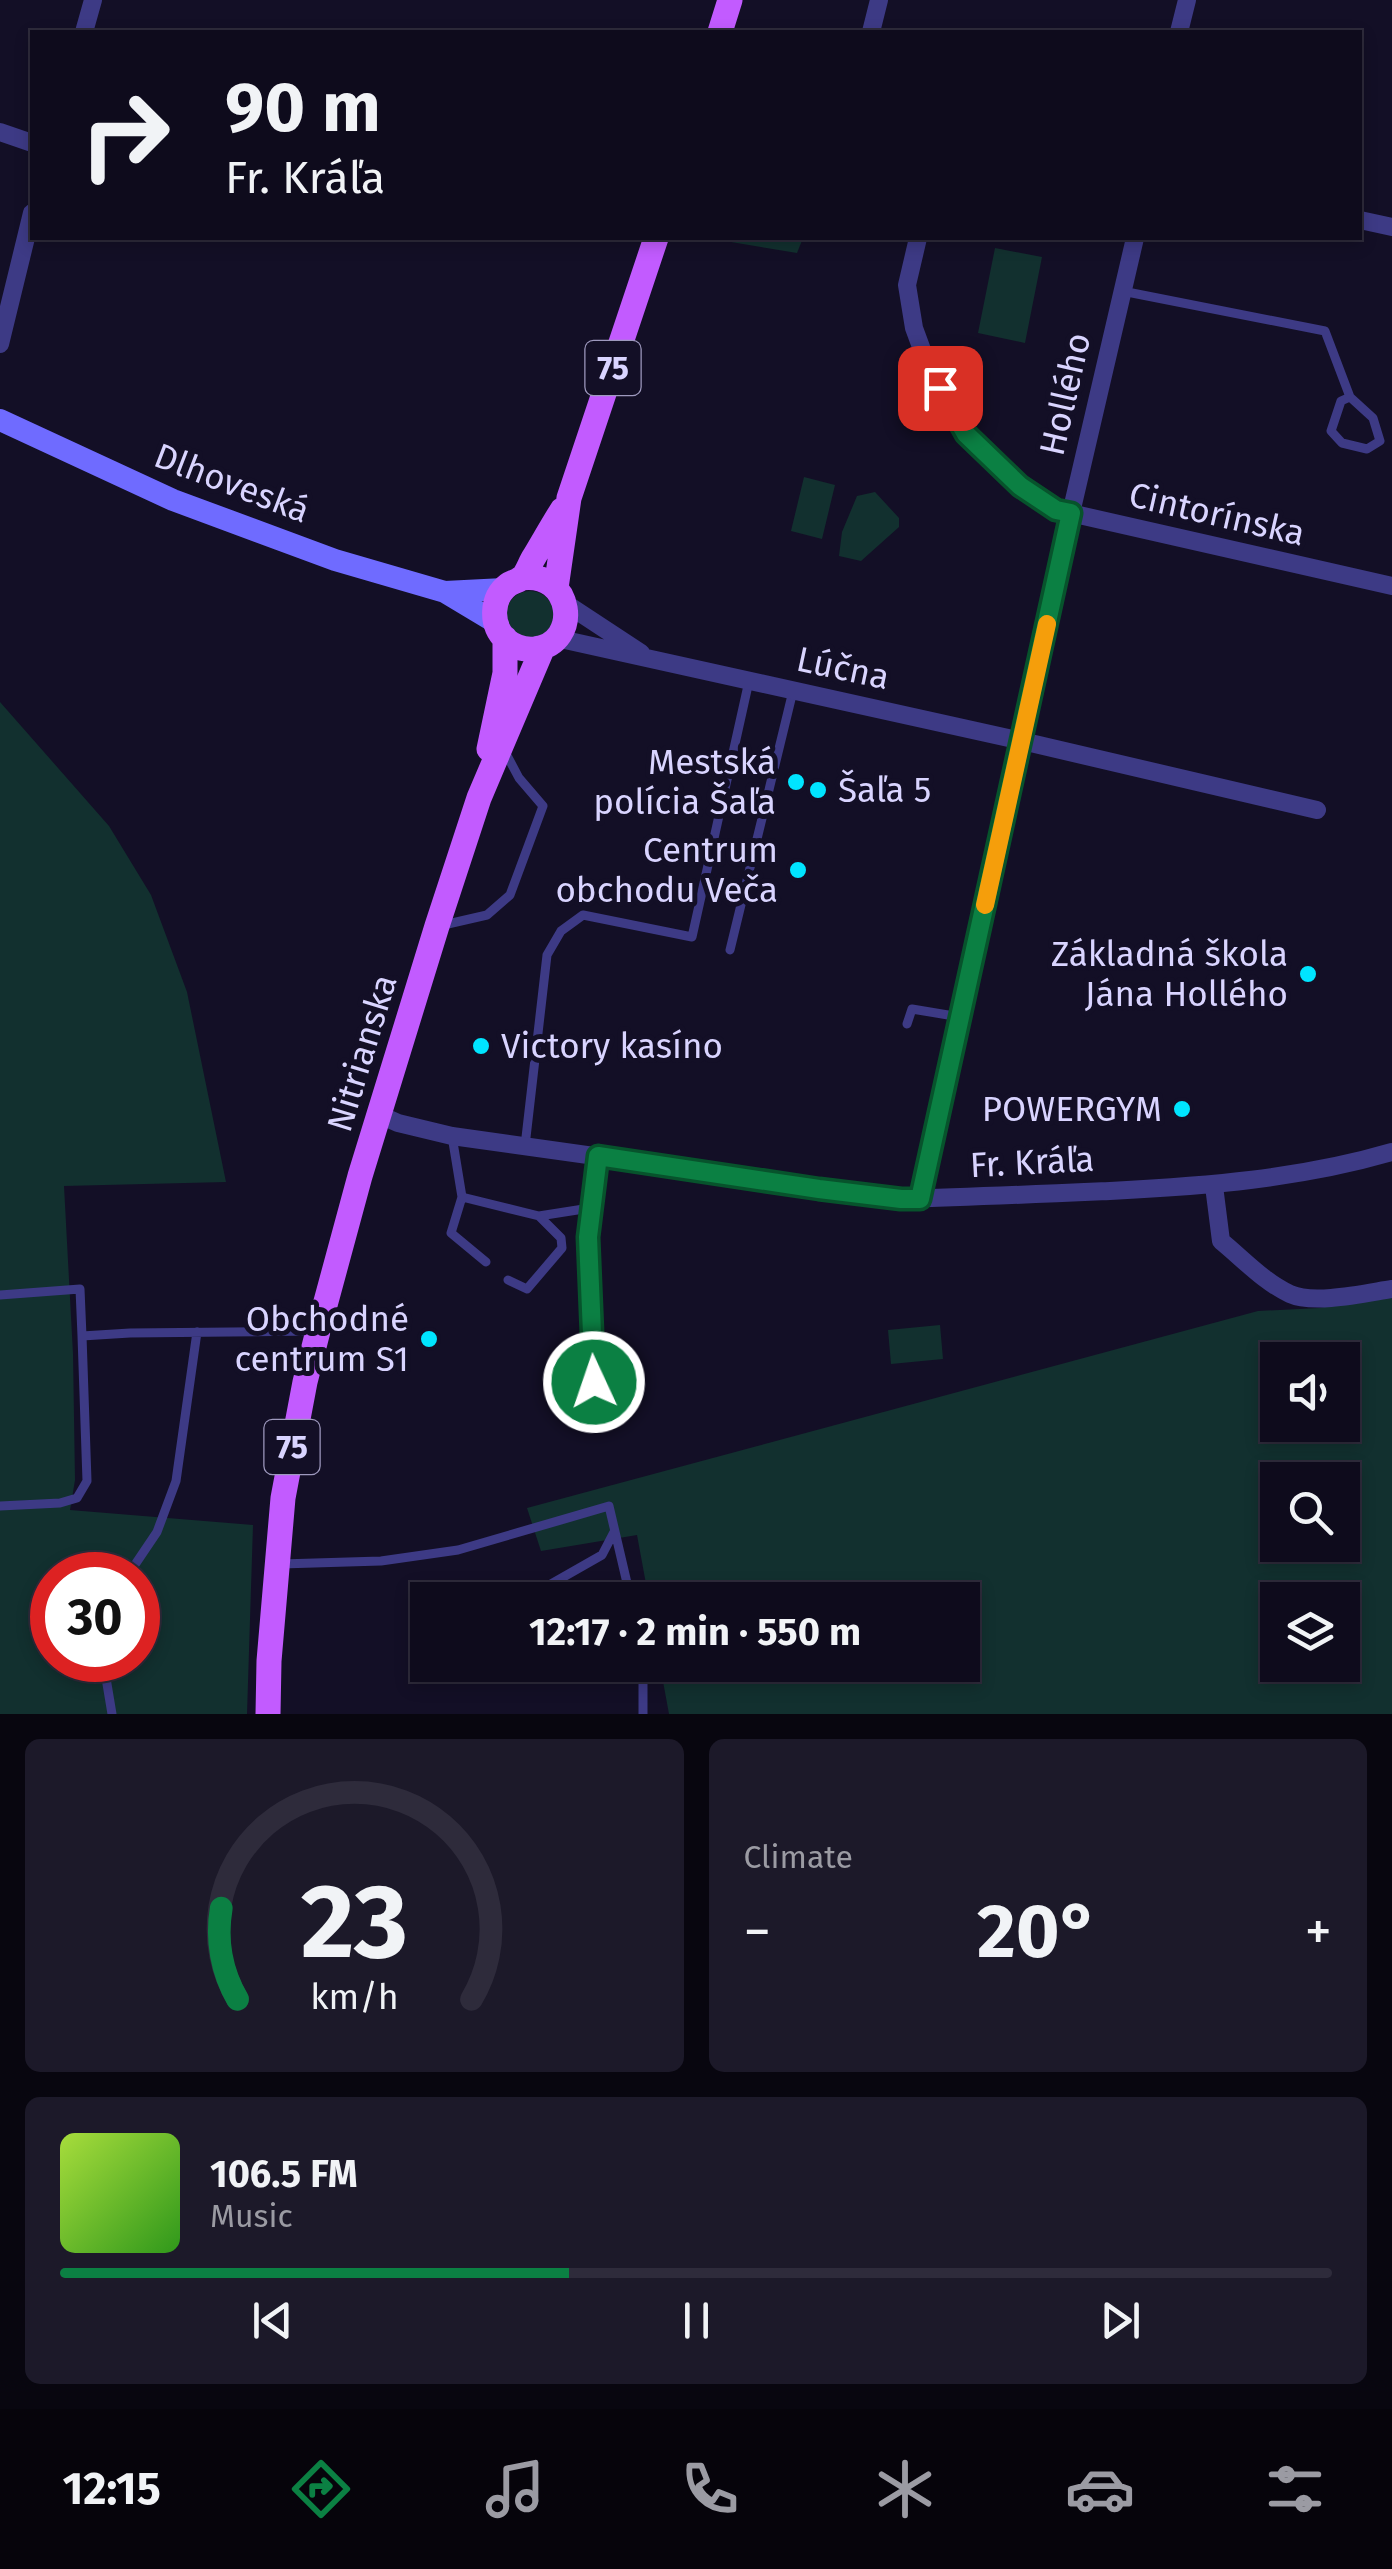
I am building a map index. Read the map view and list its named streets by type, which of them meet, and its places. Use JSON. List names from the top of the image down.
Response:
{
  "streets": {
    "main road": ["75", "Dlhoveská", "Nitrianska"],
    "street": [
      "Hollého",
      "Cintorínska",
      "Lúčna",
      "Fr. Kráľa"
    ]
  },
  "crossings": [
    ["75", "Nitrianska"],
    ["Hollého", "Cintorínska"],
    ["Hollého", "Lúčna"],
    ["Hollého", "Fr. Kráľa"],
    ["Dlhoveská", "Lúčna"],
    ["Dlhoveská", "Nitrianska"],
    ["Lúčna", "Nitrianska"],
    ["Nitrianska", "Fr. Kráľa"]
  ],
  "places": [
    "Mestská polícia Šaľa",
    "Šaľa 5",
    "Centrum obchodu Veča",
    "Základná škola Jána Hollého",
    "Victory kasíno",
    "POWERGYM",
    "Obchodné centrum S1"
  ],
  "page": {
    "turn": ["90 m", "Fr. Kráľa"],
    "limit": "30",
    "trip": "12:17 · 2 min · 550 m",
    "tile": "Climate",
    "heat": ["−", "20°", "+"],
    "song": ["106.5 FM", "Music"],
    "tabs": "12:15",
    "gauge": ["23", "km/h"]
  }
}
